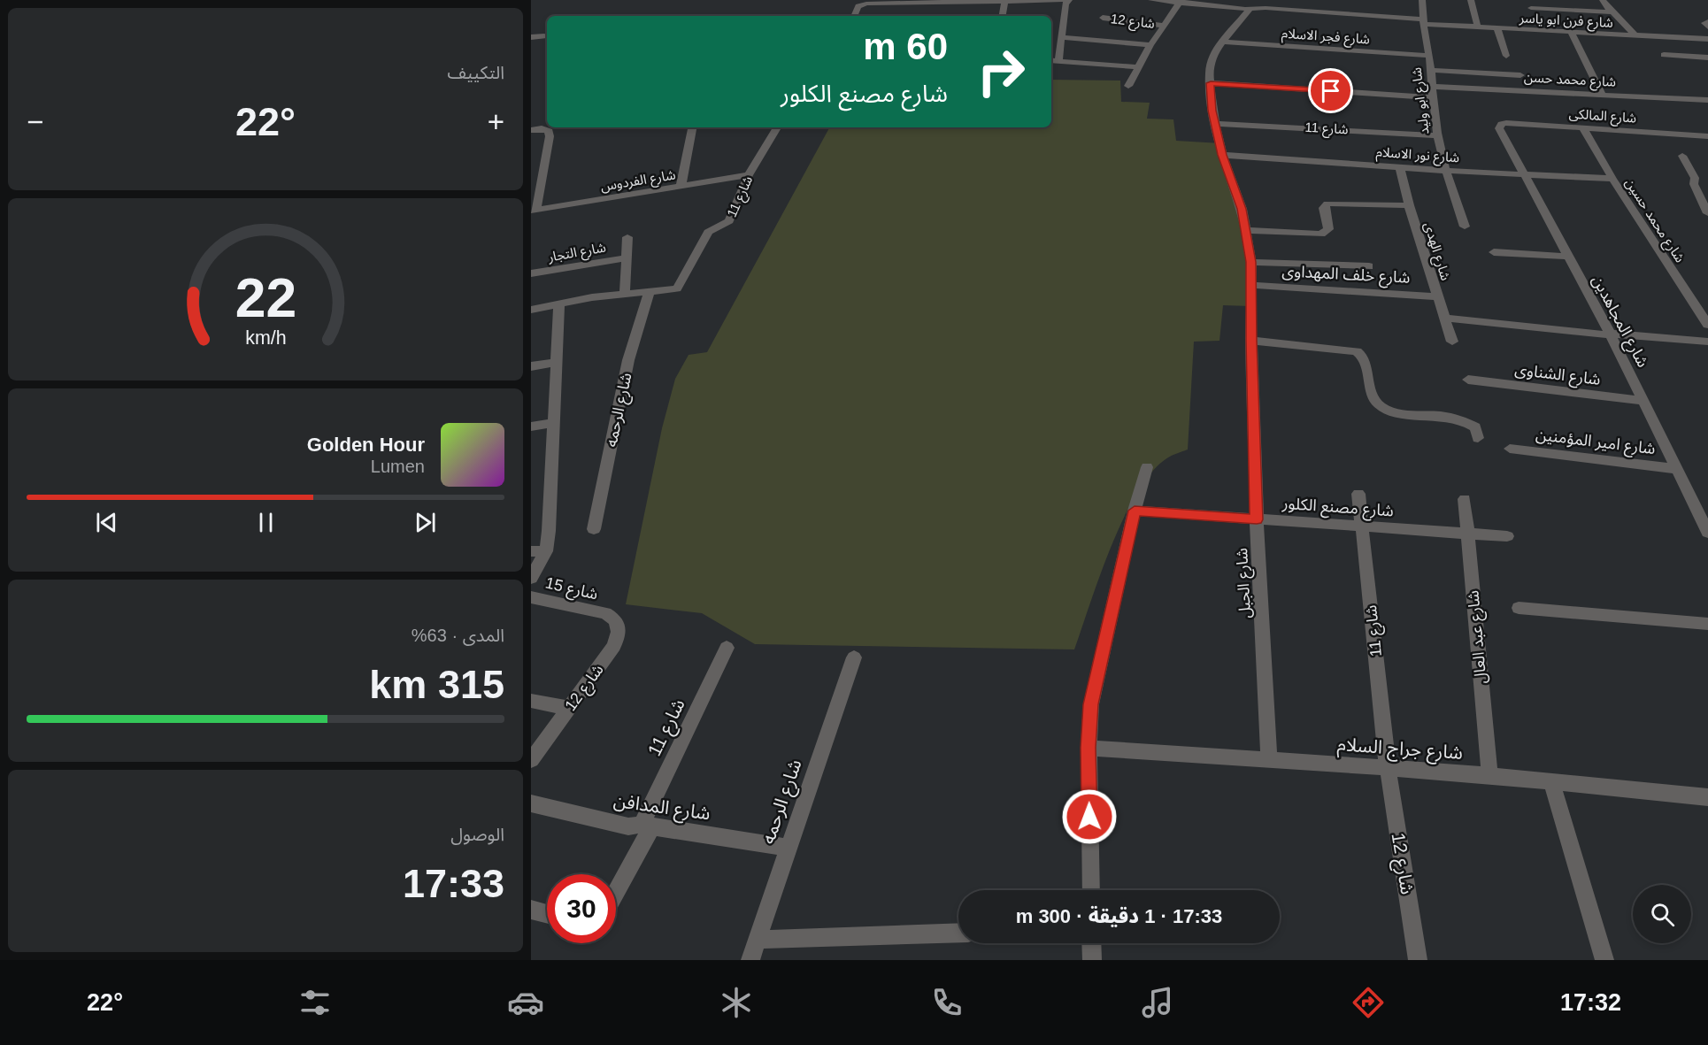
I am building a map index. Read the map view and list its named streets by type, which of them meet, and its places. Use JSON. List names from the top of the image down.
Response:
{
  "streets": {
    "street": [
      "شارع فرن ابو ياسر",
      "شارع 12",
      "شارع فجر الاسلام",
      "شارع محمد حسن",
      "شارع ابو وليد",
      "شارع المالكى",
      "شارع 11",
      "شارع نور الاسلام",
      "شارع الفردوس",
      "شارع محمد حسين",
      "شارع الهدى",
      "شارع التجار",
      "شارع خلف المهداوى",
      "شارع المجاهدين",
      "شارع الشناوى",
      "شارع الرحمه",
      "شارع امير المؤمنين",
      "شارع مصنع الكلور",
      "شارع الجبل",
      "شارع 15",
      "شارع عبد العال",
      "شارع جراج السلام",
      "شارع المدافن"
    ]
  },
  "crossings": [
    ["شارع فرن ابو ياسر", "شارع ابو وليد"],
    ["شارع فرن ابو ياسر", "شارع الجبل"],
    ["شارع 12", "شارع 11"],
    ["شارع 12", "شارع 15"],
    ["شارع 12", "شارع جراج السلام"],
    ["شارع فجر الاسلام", "شارع ابو وليد"],
    ["شارع فجر الاسلام", "شارع الجبل"],
    ["شارع محمد حسن", "شارع ابو وليد"],
    ["شارع ابو وليد", "شارع 11"],
    ["شارع ابو وليد", "شارع نور الاسلام"],
    ["شارع المالكى", "شارع محمد حسين"],
    ["شارع المالكى", "شارع المجاهدين"],
    ["شارع 11", "شارع الفردوس"],
    ["شارع 11", "شارع الرحمه"],
    ["شارع 11", "شارع مصنع الكلور"],
    ["شارع 11", "شارع الجبل"],
    ["شارع 11", "شارع جراج السلام"],
    ["شارع 11", "شارع المدافن"],
    ["شارع نور الاسلام", "شارع محمد حسين"],
    ["شارع نور الاسلام", "شارع الهدى"],
    ["شارع نور الاسلام", "شارع المجاهدين"],
    ["شارع نور الاسلام", "شارع الجبل"],
    ["شارع الهدى", "شارع خلف المهداوى"],
    ["شارع خلف المهداوى", "شارع الجبل"],
    ["شارع المجاهدين", "شارع الشناوى"],
    ["شارع المجاهدين", "شارع امير المؤمنين"],
    ["شارع الرحمه", "شارع المدافن"],
    ["شارع مصنع الكلور", "شارع الجبل"],
    ["شارع مصنع الكلور", "شارع عبد العال"],
    ["شارع الجبل", "شارع جراج السلام"],
    ["شارع عبد العال", "شارع جراج السلام"]
  ],
  "page": {
    "tile": [
      "التكييف",
      ["المدى · 63%", "315 km"],
      ["الوصول", "17:33"]
    ],
    "turn": ["60 m", "شارع مصنع الكلور"],
    "heat": ["−", "22°", "+"],
    "song": ["Golden Hour", "Lumen"],
    "limit": "30",
    "trip": "17:33 · 1 دقيقة · 300 m",
    "tabs": ["17:32", "22°"],
    "gauge": ["22", "km/h"]
  }
}
